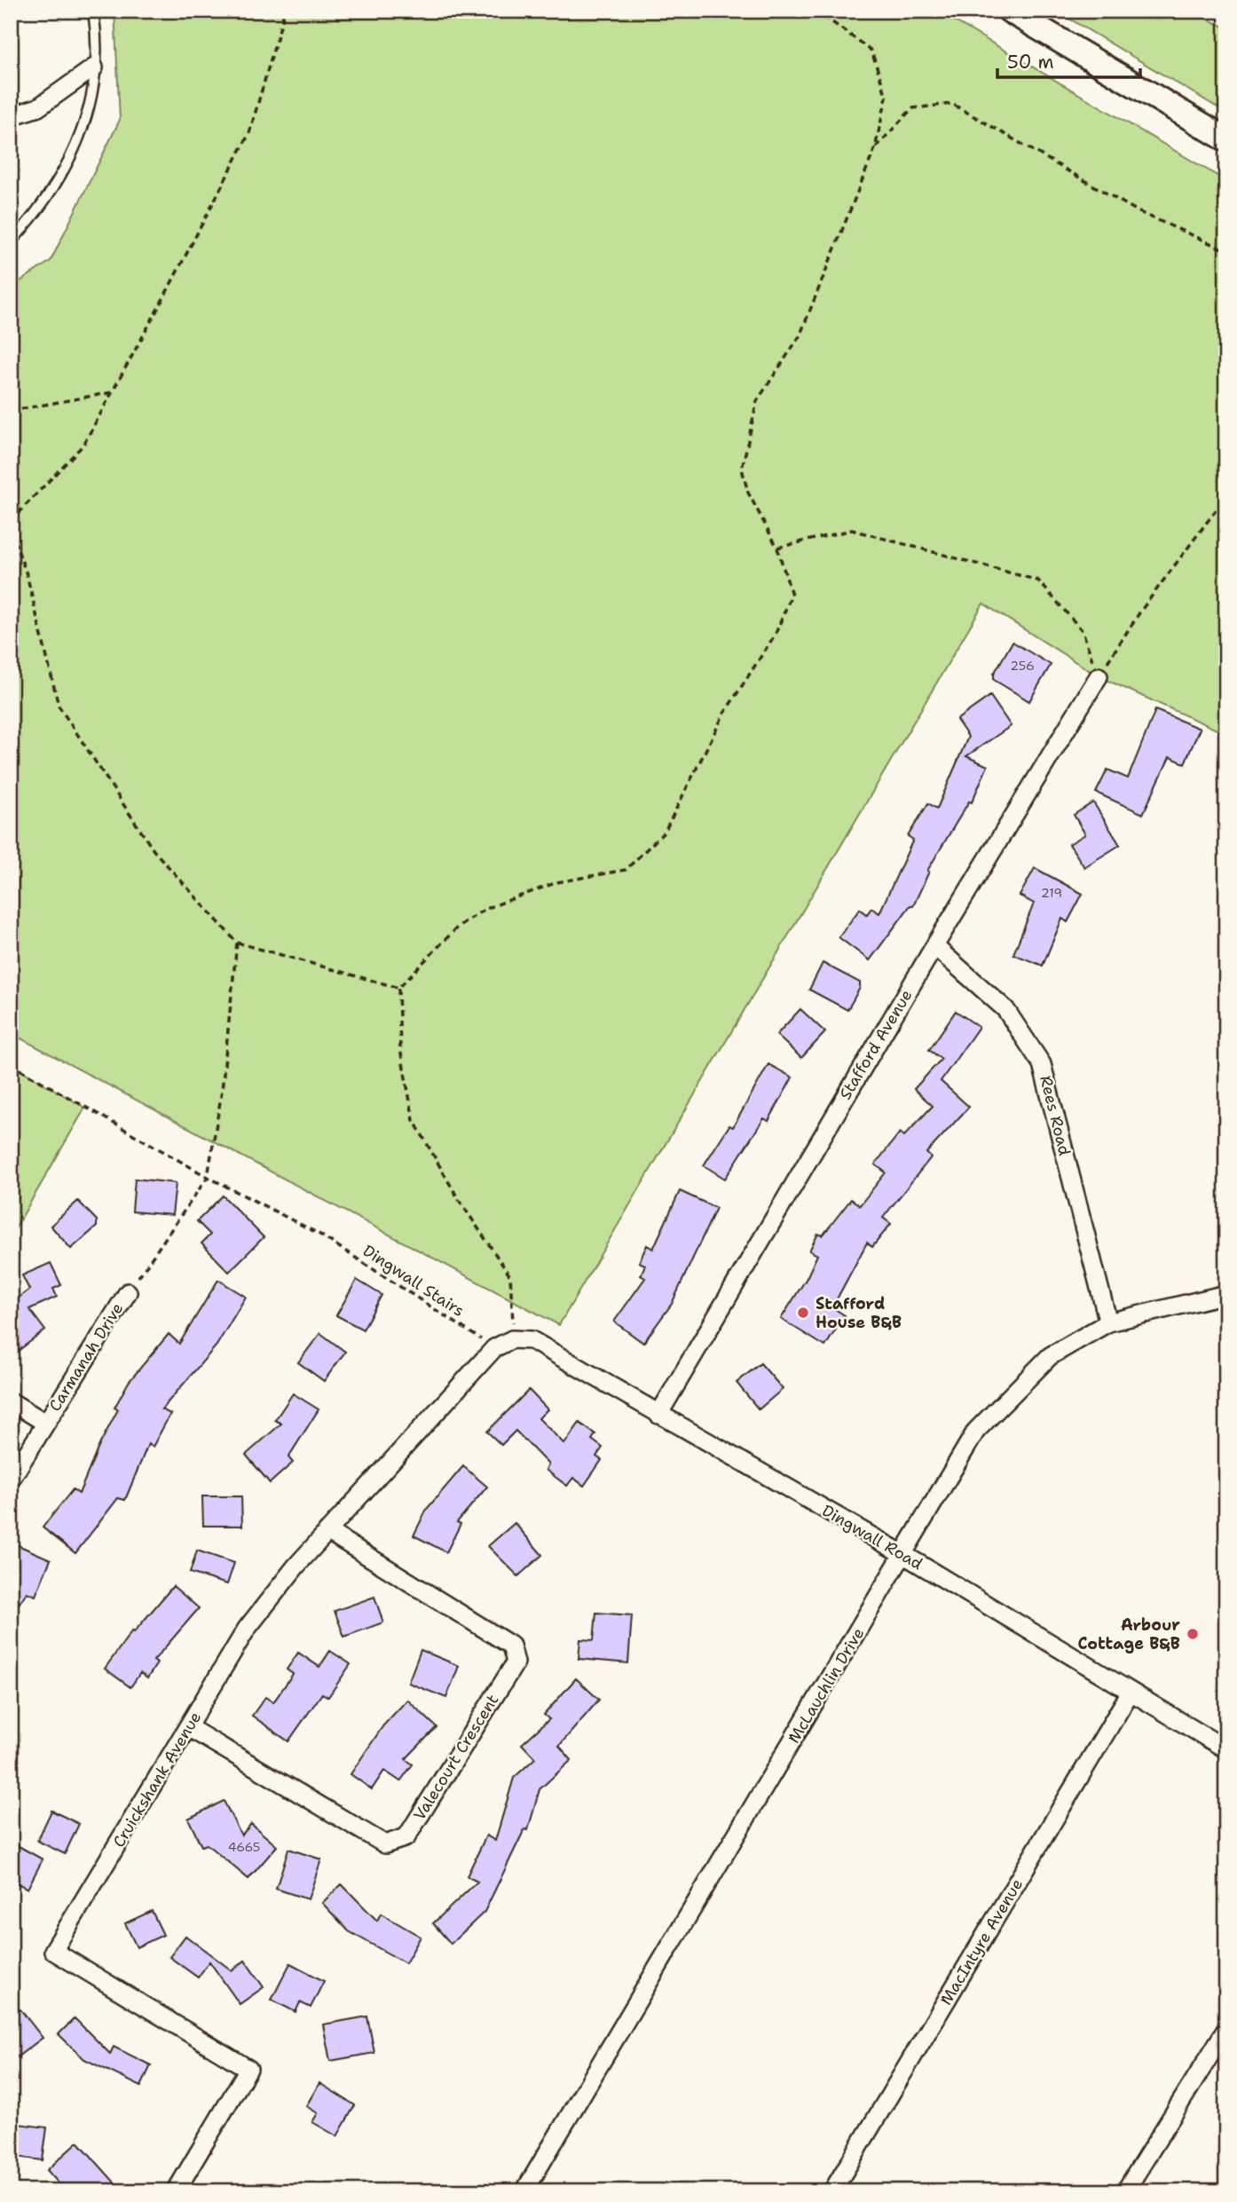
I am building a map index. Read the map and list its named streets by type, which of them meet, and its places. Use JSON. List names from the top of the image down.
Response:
{
  "streets": {
    "street": [
      "Stafford Avenue",
      "Rees Road",
      "Carmanah Drive",
      "Dingwall Road",
      "McLauchlin Drive",
      "Valecourt Crescent",
      "Cruickshank Avenue",
      "MacIntyre Avenue"
    ],
    "path": ["Dingwall Stairs"]
  },
  "crossings": [
    ["Stafford Avenue", "Rees Road"],
    ["Stafford Avenue", "Dingwall Road"],
    ["Rees Road", "McLauchlin Drive"],
    ["Dingwall Stairs", "Cruickshank Avenue"],
    ["Dingwall Road", "McLauchlin Drive"],
    ["Dingwall Road", "Cruickshank Avenue"],
    ["Dingwall Road", "MacIntyre Avenue"],
    ["Valecourt Crescent", "Cruickshank Avenue"]
  ],
  "places": ["Stafford House B&B", "Arbour Cottage B&B"],
  "house_numbers": ["256", "219", "4665"],
  "scale_bar": "50 m"
}
